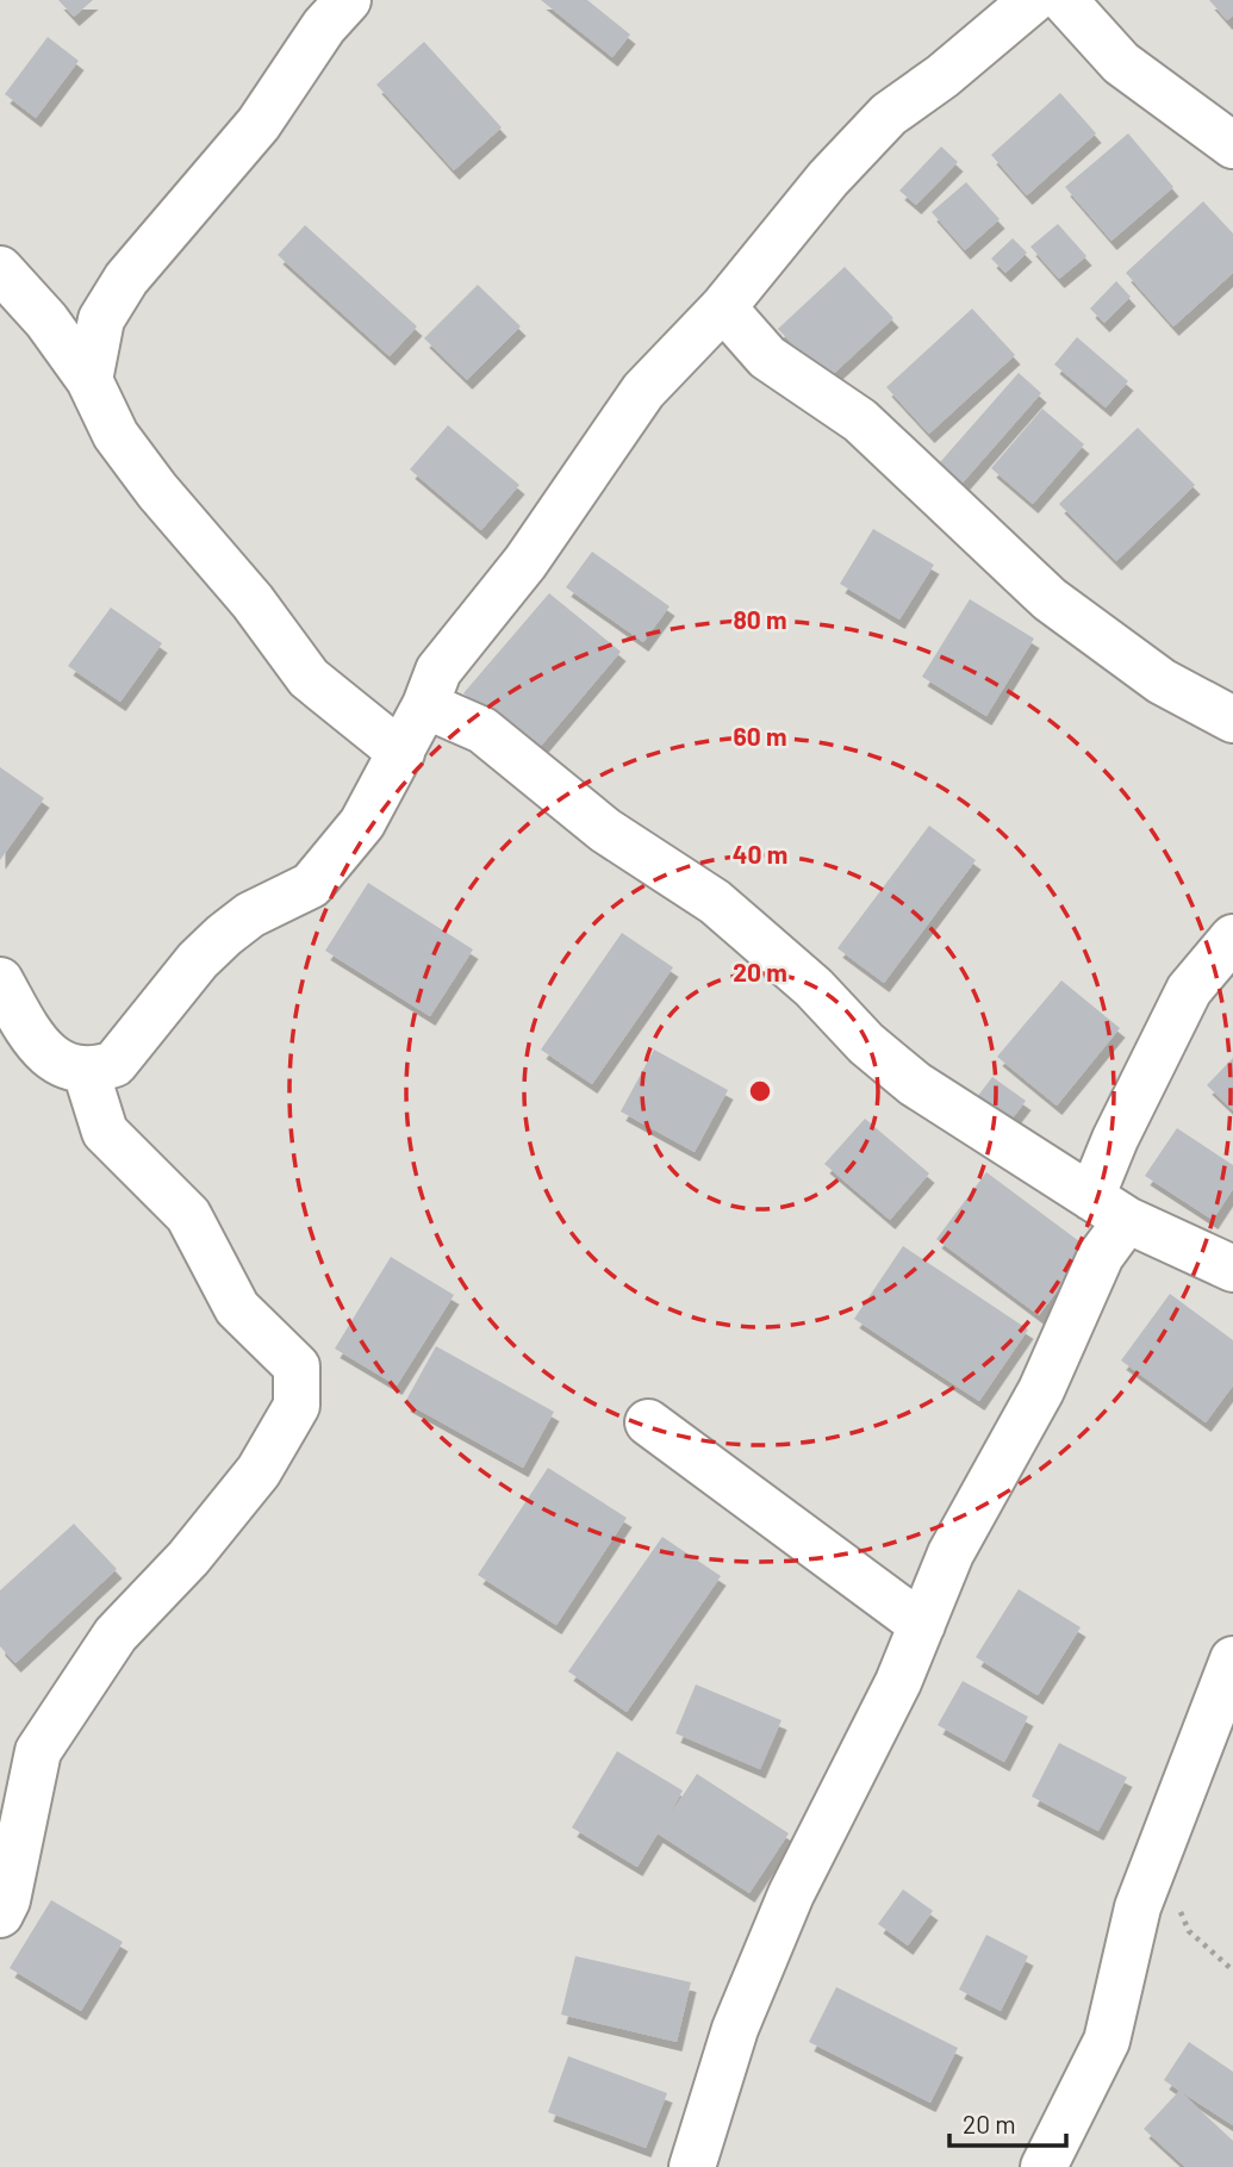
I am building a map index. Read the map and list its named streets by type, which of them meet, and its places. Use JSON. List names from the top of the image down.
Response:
{
  "scale_bar": "20 m",
  "rings": [
    "80 m",
    "60 m",
    "40 m",
    "20 m"
  ]
}
